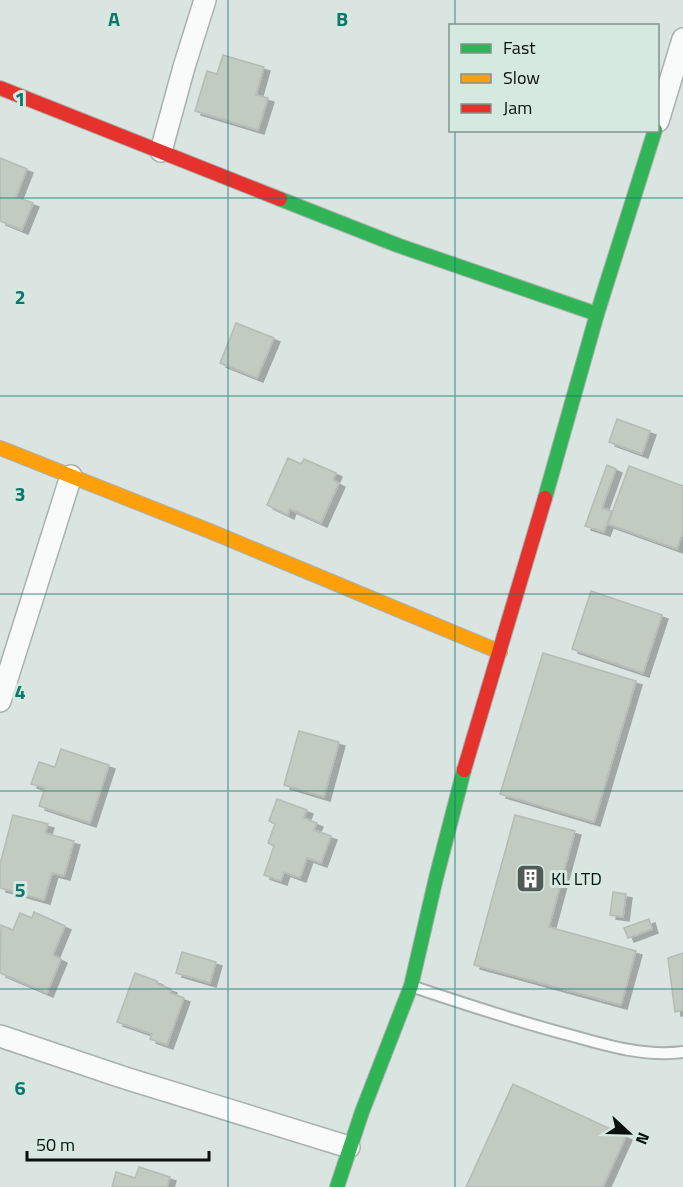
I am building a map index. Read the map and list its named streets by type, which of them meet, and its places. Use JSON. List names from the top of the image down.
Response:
{
  "places": {
    "building": ["KL LTD"]
  },
  "legend": ["Fast", "Slow", "Jam"],
  "scale_bar": "50 m",
  "north": "right",
  "grid": {
    "columns": ["A", "B"],
    "rows": [
      "1",
      "2",
      "3",
      "4",
      "5",
      "6"
    ]
  }
}
